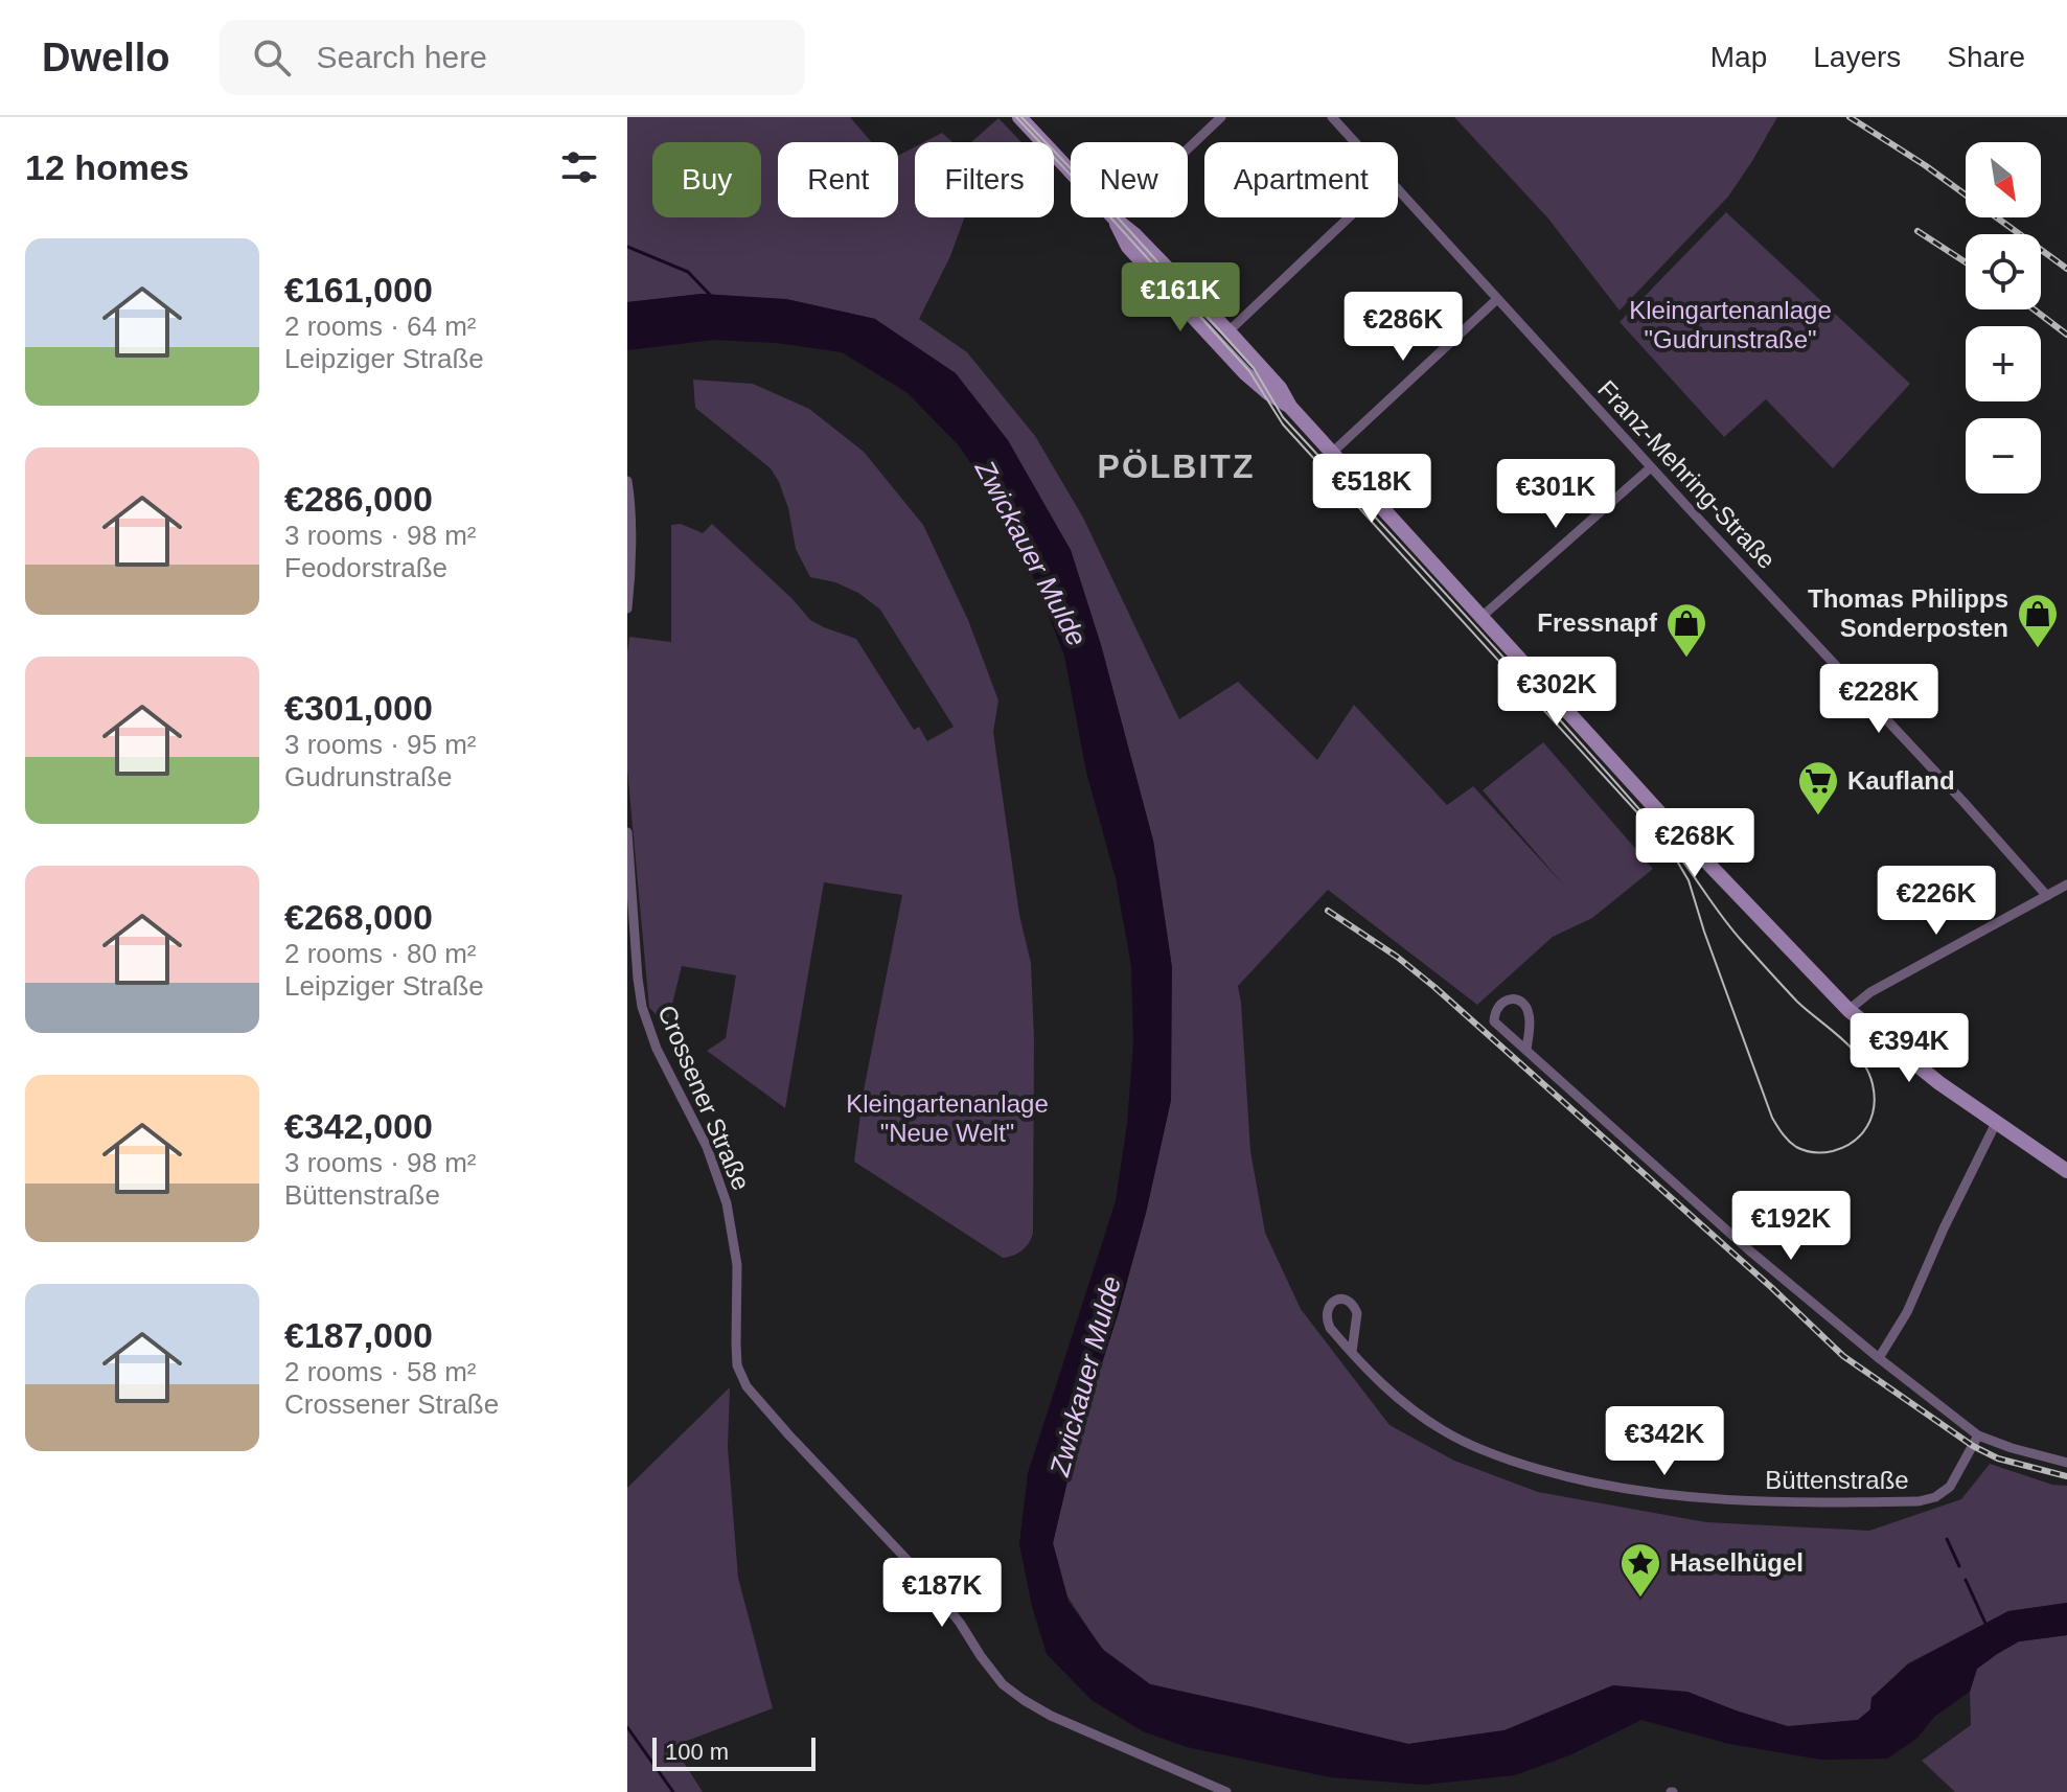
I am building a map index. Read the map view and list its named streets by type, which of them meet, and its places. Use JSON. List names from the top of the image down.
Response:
{
  "streets": {
    "street": ["Franz-Mehring-Straße", "Crossener Straße", "Büttenstraße"]
  },
  "districts": ["PÖLBITZ"],
  "water": ["Zwickauer Mulde"],
  "parks": ["Kleingartenanlage \"Gudrunstraße\"", "Kleingartenanlage \"Neue Welt\""],
  "places": {
    "shop": ["Thomas Philipps Sonderposten", "Fressnapf"],
    "supermarket": ["Kaufland"],
    "place": ["Haselhügel"]
  },
  "scale_bar": "100 m",
  "north": "bottom right",
  "page": {
    "header": "Dwello",
    "search": "Search here",
    "nav": ["Map", "Layers", "Share"],
    "heading": "12 homes",
    "map_buttons": ["+", "−"],
    "chip": [
      "Buy",
      "Rent",
      "Filters",
      "New",
      "Apartment"
    ],
    "list": [
      {
        "name": "€161,000",
        "note": "2 rooms · 64 m² · Leipziger Straße"
      },
      {
        "name": "€286,000",
        "note": "3 rooms · 98 m² · Feodorstraße"
      },
      {
        "name": "€301,000",
        "note": "3 rooms · 95 m² · Gudrunstraße"
      },
      {
        "name": "€268,000",
        "note": "2 rooms · 80 m² · Leipziger Straße"
      },
      {
        "name": "€342,000",
        "note": "3 rooms · 98 m² · Büttenstraße"
      },
      {
        "name": "€187,000",
        "note": "2 rooms · 58 m² · Crossener Straße"
      }
    ],
    "price": [
      "€161K",
      "€286K",
      "€518K",
      "€301K",
      "€302K",
      "€228K",
      "€268K",
      "€226K",
      "€394K",
      "€192K",
      "€342K",
      "€187K"
    ],
    "scale": "100 m"
  }
}
